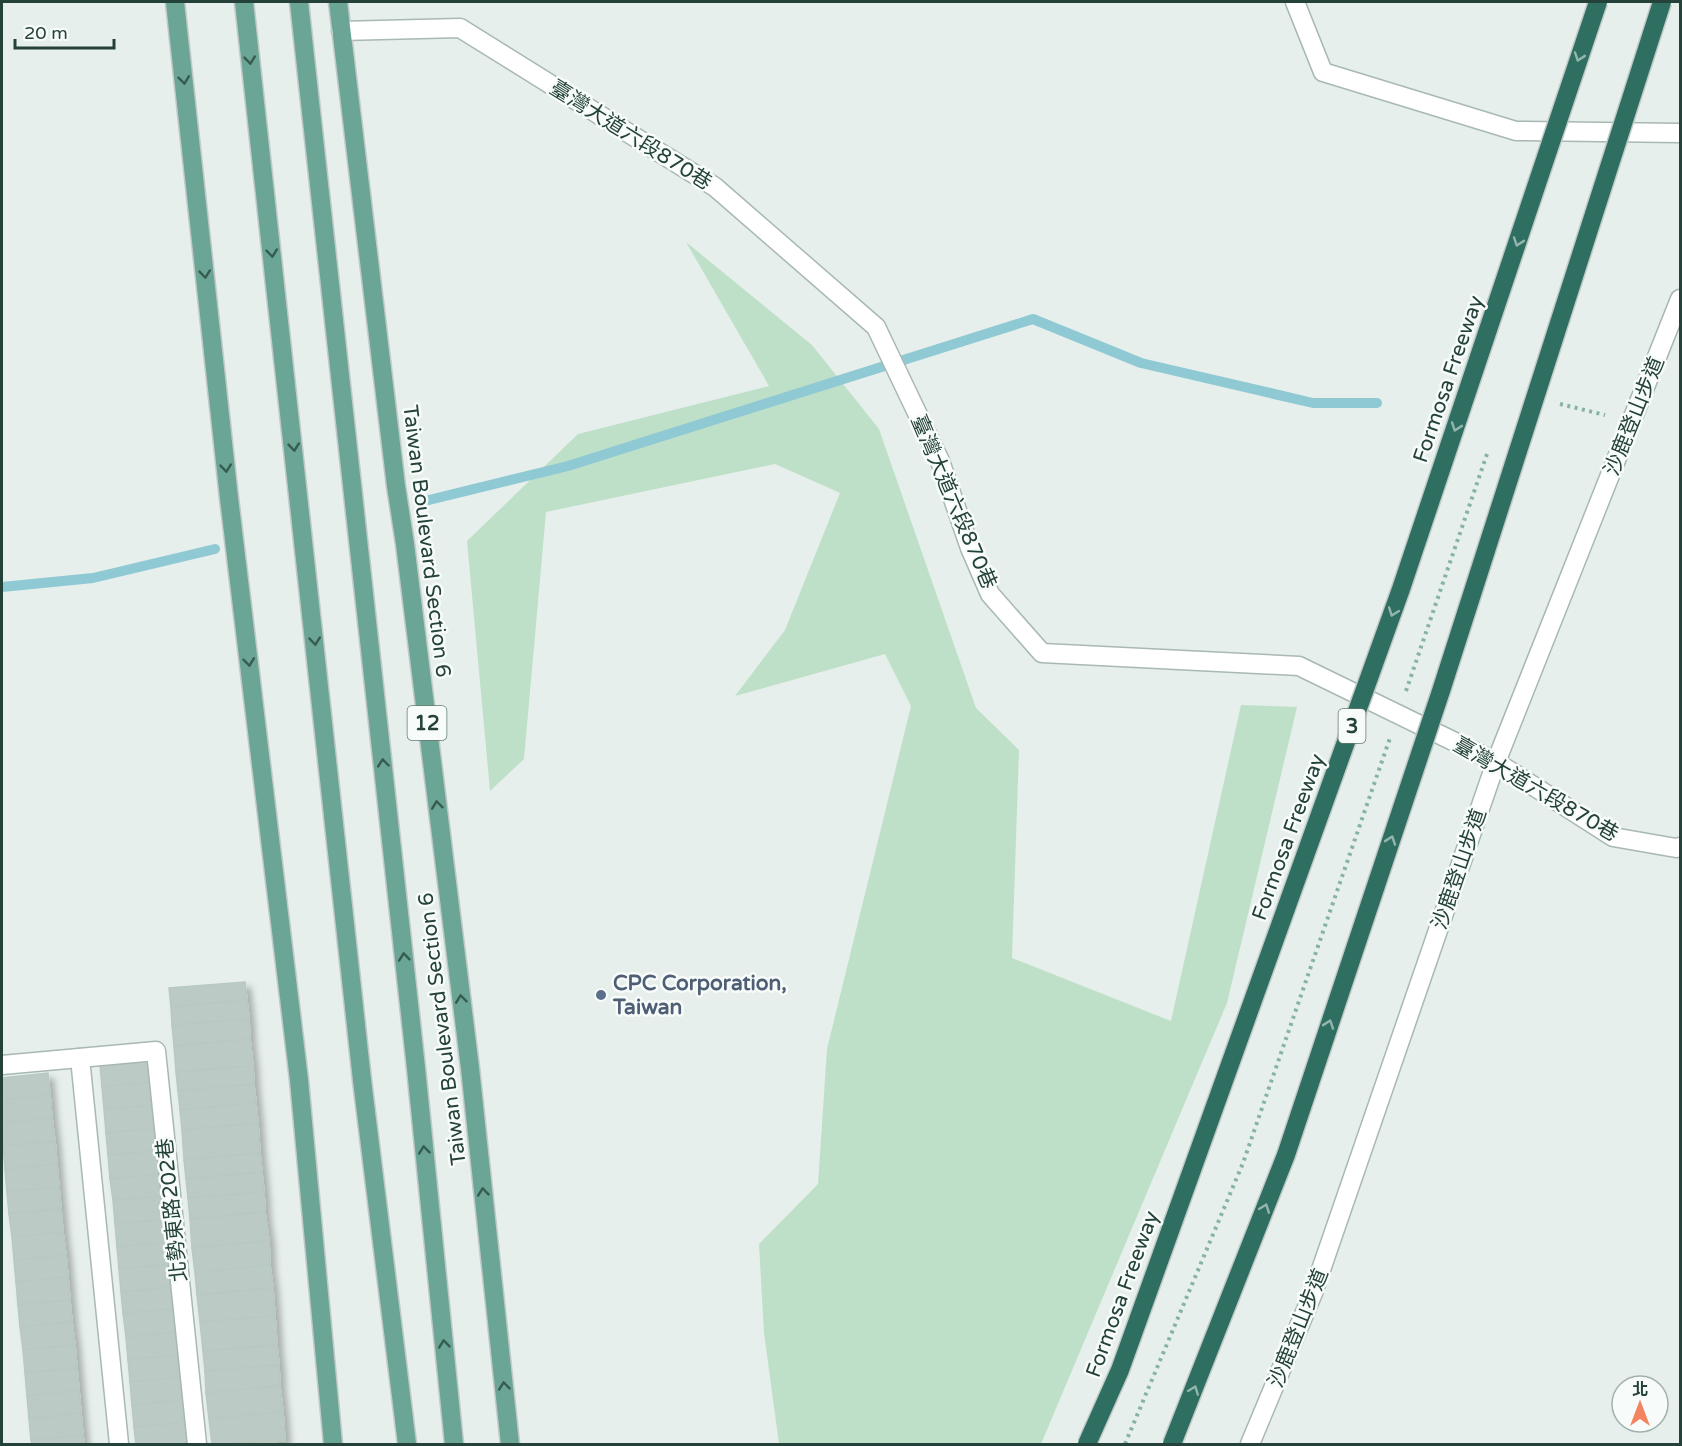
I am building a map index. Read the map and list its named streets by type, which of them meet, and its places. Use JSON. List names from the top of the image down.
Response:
{
  "streets": {
    "highway": ["Formosa Freeway", "3"],
    "main road": ["Taiwan Boulevard Section 6", "12"],
    "street": ["臺灣大道六段870巷", "沙鹿登山步道", "北勢東路202巷"]
  },
  "crossings": [
    ["臺灣大道六段870巷", "沙鹿登山步道"],
    ["臺灣大道六段870巷", "Taiwan Boulevard Section 6"]
  ],
  "places": ["CPC Corporation, Taiwan"],
  "scale_bar": "20 m",
  "north": "top"
}
